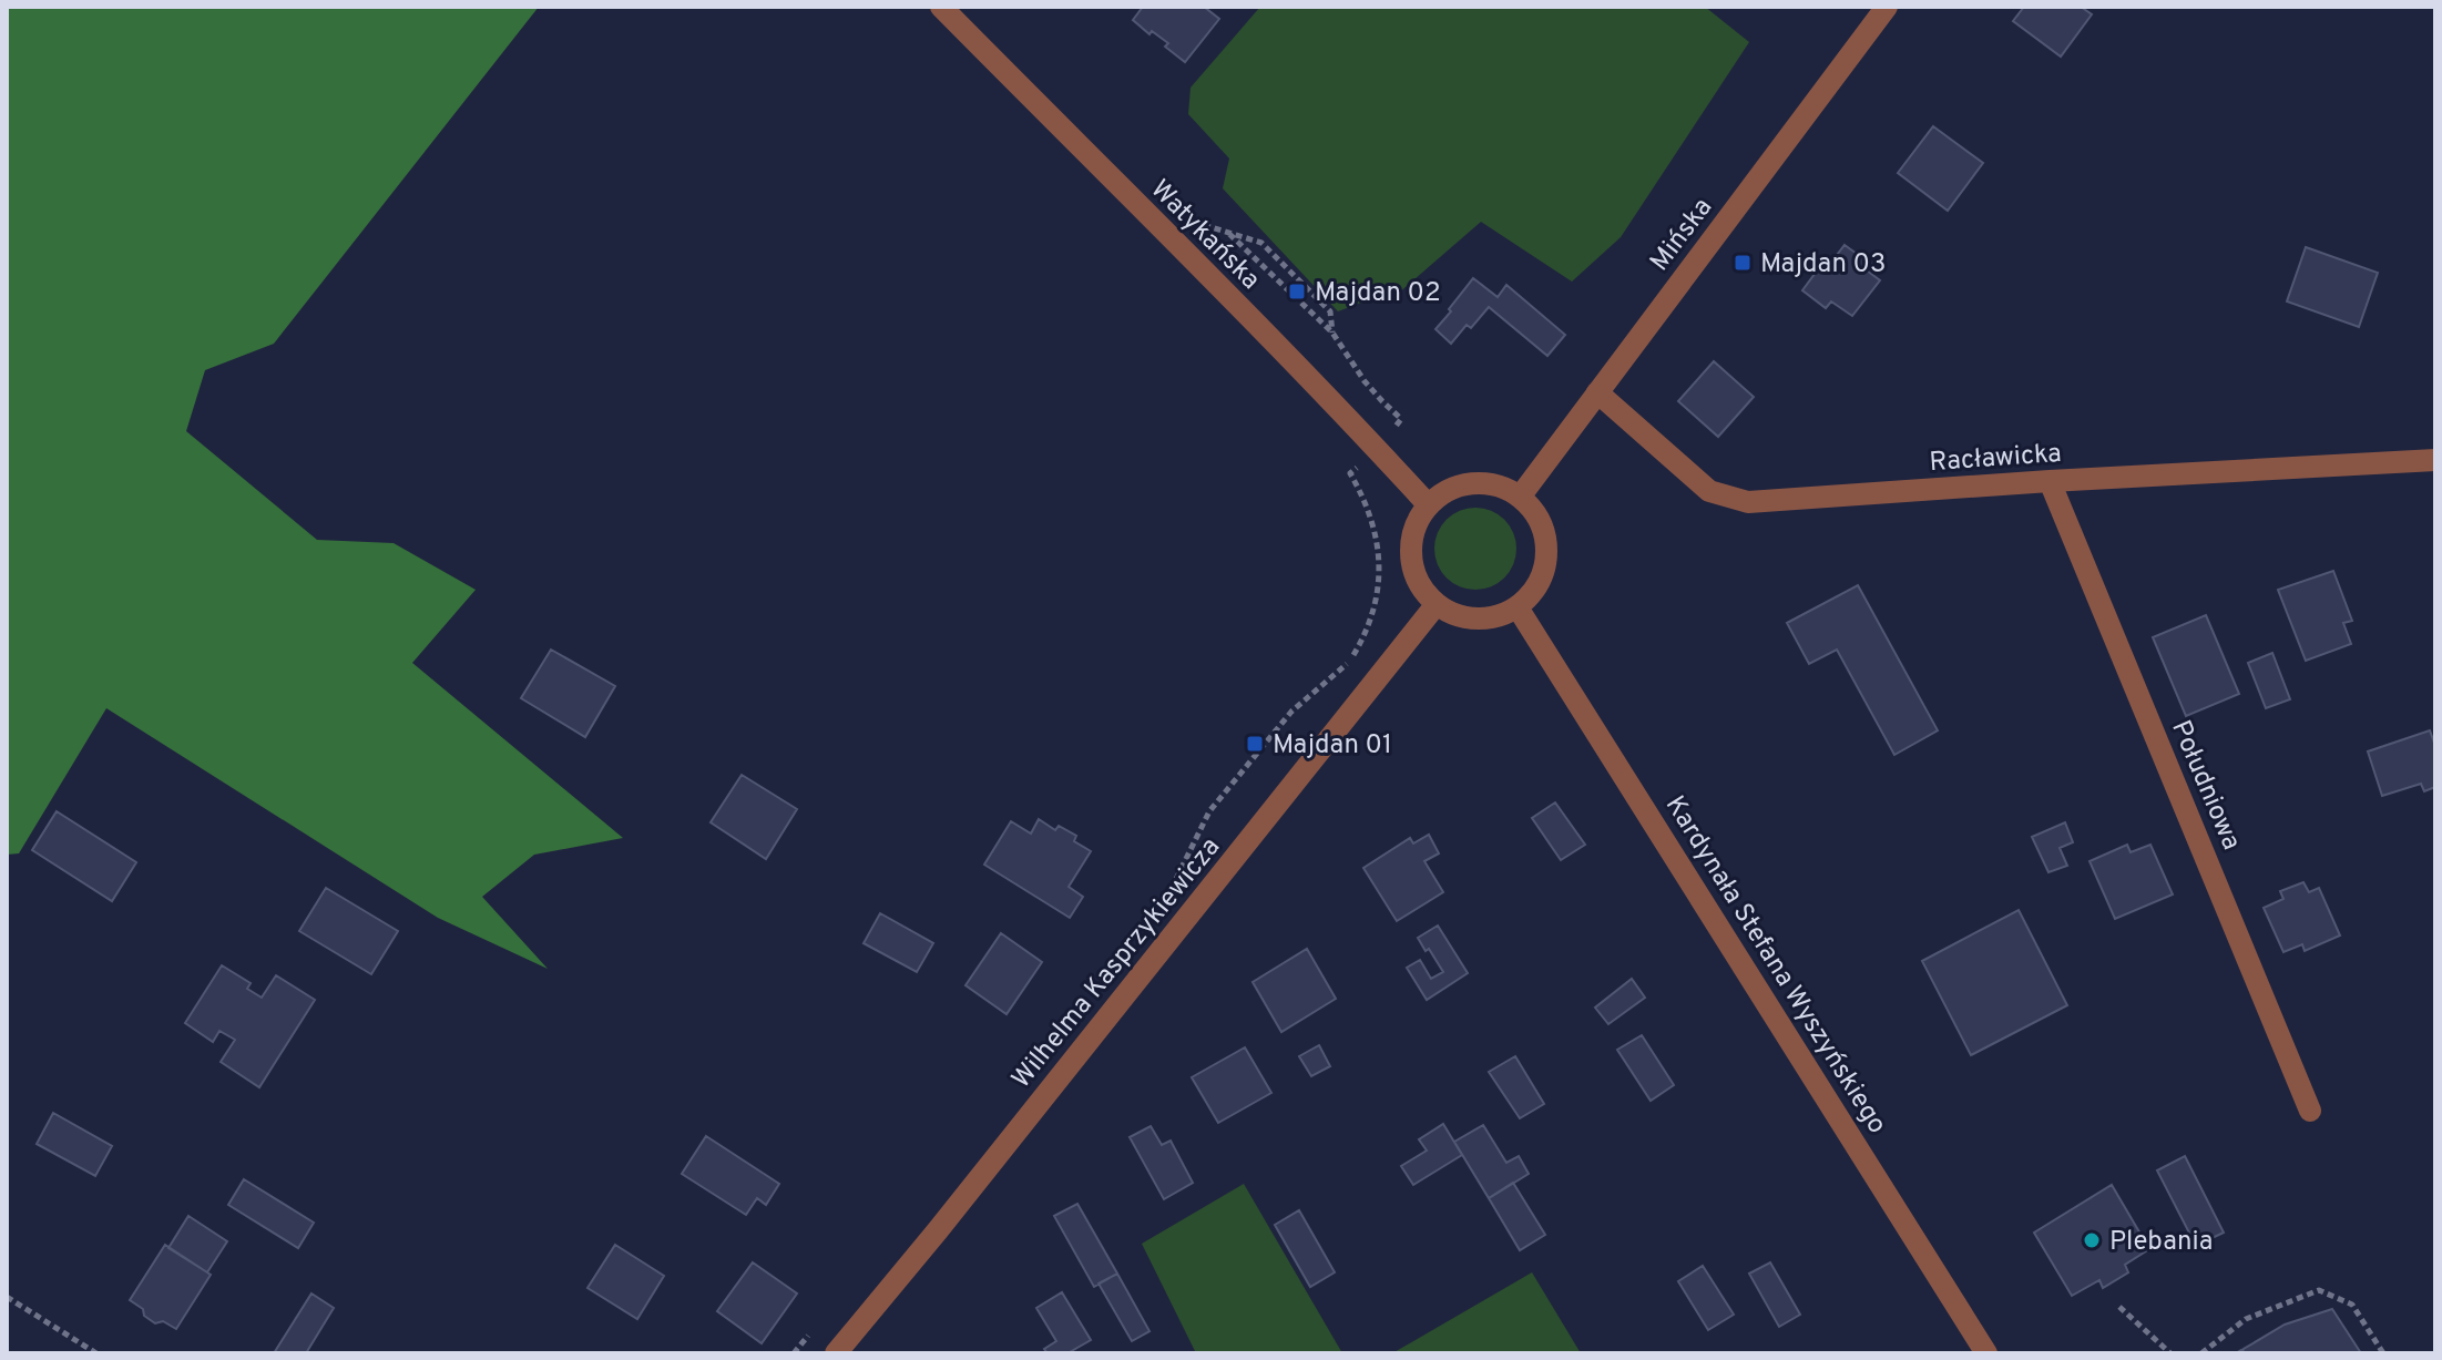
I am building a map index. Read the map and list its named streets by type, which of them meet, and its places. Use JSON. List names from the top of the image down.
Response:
{
  "streets": {
    "street": [
      "Watykańska",
      "Mińska",
      "Racławicka",
      "Południowa",
      "Wilhelma Kasprzykiewicza",
      "Kardynała Stefana Wyszyńskiego"
    ]
  },
  "crossings": [
    ["Watykańska", "Mińska"],
    ["Watykańska", "Wilhelma Kasprzykiewicza"],
    ["Watykańska", "Kardynała Stefana Wyszyńskiego"],
    ["Mińska", "Racławicka"],
    ["Mińska", "Wilhelma Kasprzykiewicza"],
    ["Mińska", "Kardynała Stefana Wyszyńskiego"],
    ["Racławicka", "Południowa"],
    ["Wilhelma Kasprzykiewicza", "Kardynała Stefana Wyszyńskiego"]
  ],
  "places": {
    "transit": ["Majdan 03", "Majdan 02", "Majdan 01"],
    "other": ["Plebania"]
  }
}
